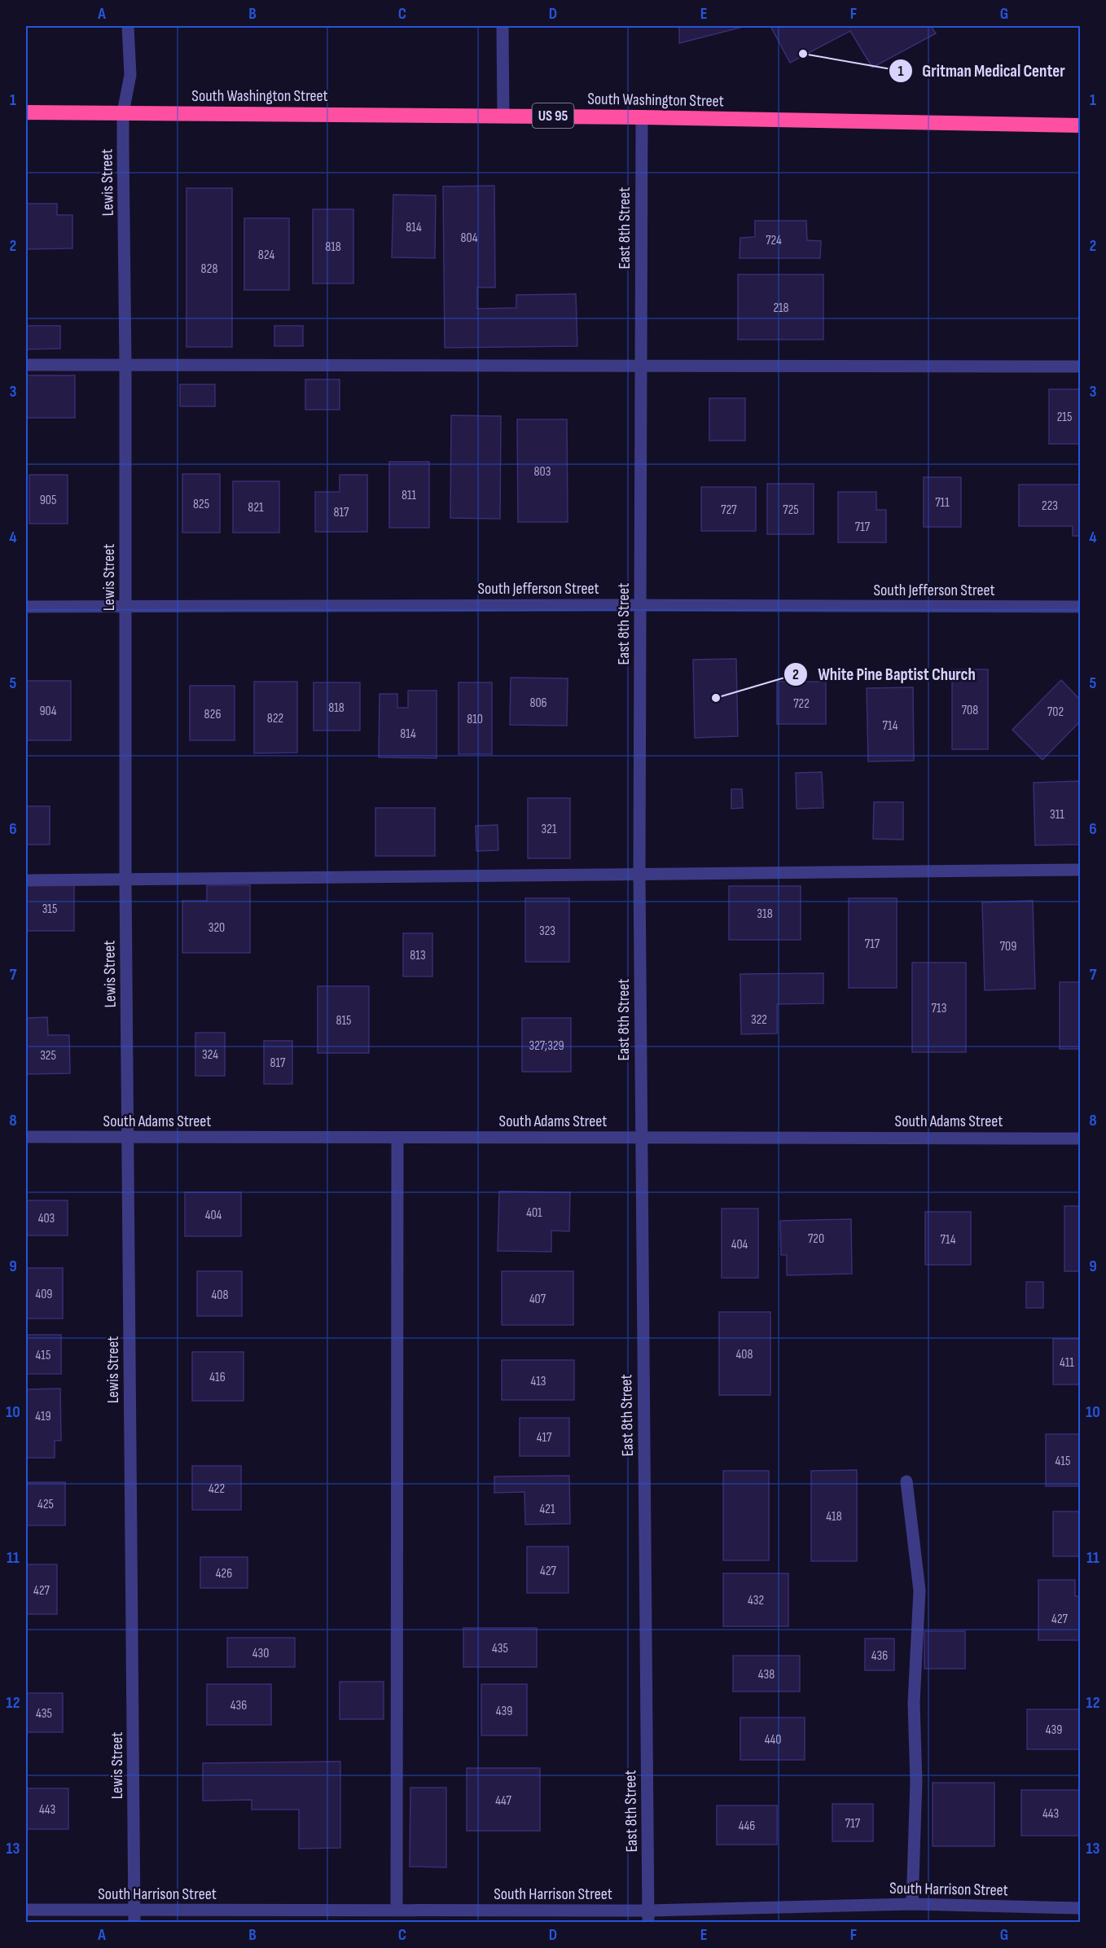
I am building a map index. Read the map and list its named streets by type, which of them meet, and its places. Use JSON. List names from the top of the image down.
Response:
{
  "streets": {
    "highway": ["South Washington Street", "US 95"],
    "street": [
      "Lewis Street",
      "East 8th Street",
      "South Jefferson Street",
      "South Adams Street",
      "South Harrison Street"
    ]
  },
  "crossings": [
    ["South Washington Street", "Lewis Street"],
    ["South Washington Street", "East 8th Street"],
    ["Lewis Street", "South Jefferson Street"],
    ["Lewis Street", "South Adams Street"],
    ["Lewis Street", "South Harrison Street"],
    ["East 8th Street", "South Jefferson Street"],
    ["East 8th Street", "South Adams Street"],
    ["East 8th Street", "South Harrison Street"]
  ],
  "places": ["Gritman Medical Center", "White Pine Baptist Church"],
  "house_numbers": [
    "814",
    "804",
    "724",
    "818",
    "824",
    "828",
    "218",
    "215",
    "803",
    "811",
    "905",
    "711",
    "825",
    "223",
    "821",
    "727",
    "725",
    "817",
    "717",
    "806",
    "722",
    "818",
    "708",
    "904",
    "702",
    "826",
    "822",
    "810",
    "714",
    "814",
    "311",
    "321",
    "315",
    "318",
    "320",
    "323",
    "717",
    "709",
    "813",
    "713",
    "322",
    "815",
    "327;329",
    "324",
    "325",
    "817",
    "401",
    "404",
    "403",
    "720",
    "714",
    "404",
    "409",
    "408",
    "407",
    "408",
    "415",
    "411",
    "416",
    "413",
    "419",
    "417",
    "415",
    "422",
    "425",
    "421",
    "418",
    "427",
    "426",
    "427",
    "432",
    "427",
    "435",
    "430",
    "436",
    "438",
    "436",
    "439",
    "435",
    "439",
    "440",
    "447",
    "443",
    "443",
    "717",
    "446"
  ],
  "grid": {
    "columns": [
      "A",
      "B",
      "C",
      "D",
      "E",
      "F",
      "G"
    ],
    "rows": [
      "1",
      "2",
      "3",
      "4",
      "5",
      "6",
      "7",
      "8",
      "9",
      "10",
      "11",
      "12",
      "13"
    ]
  }
}
